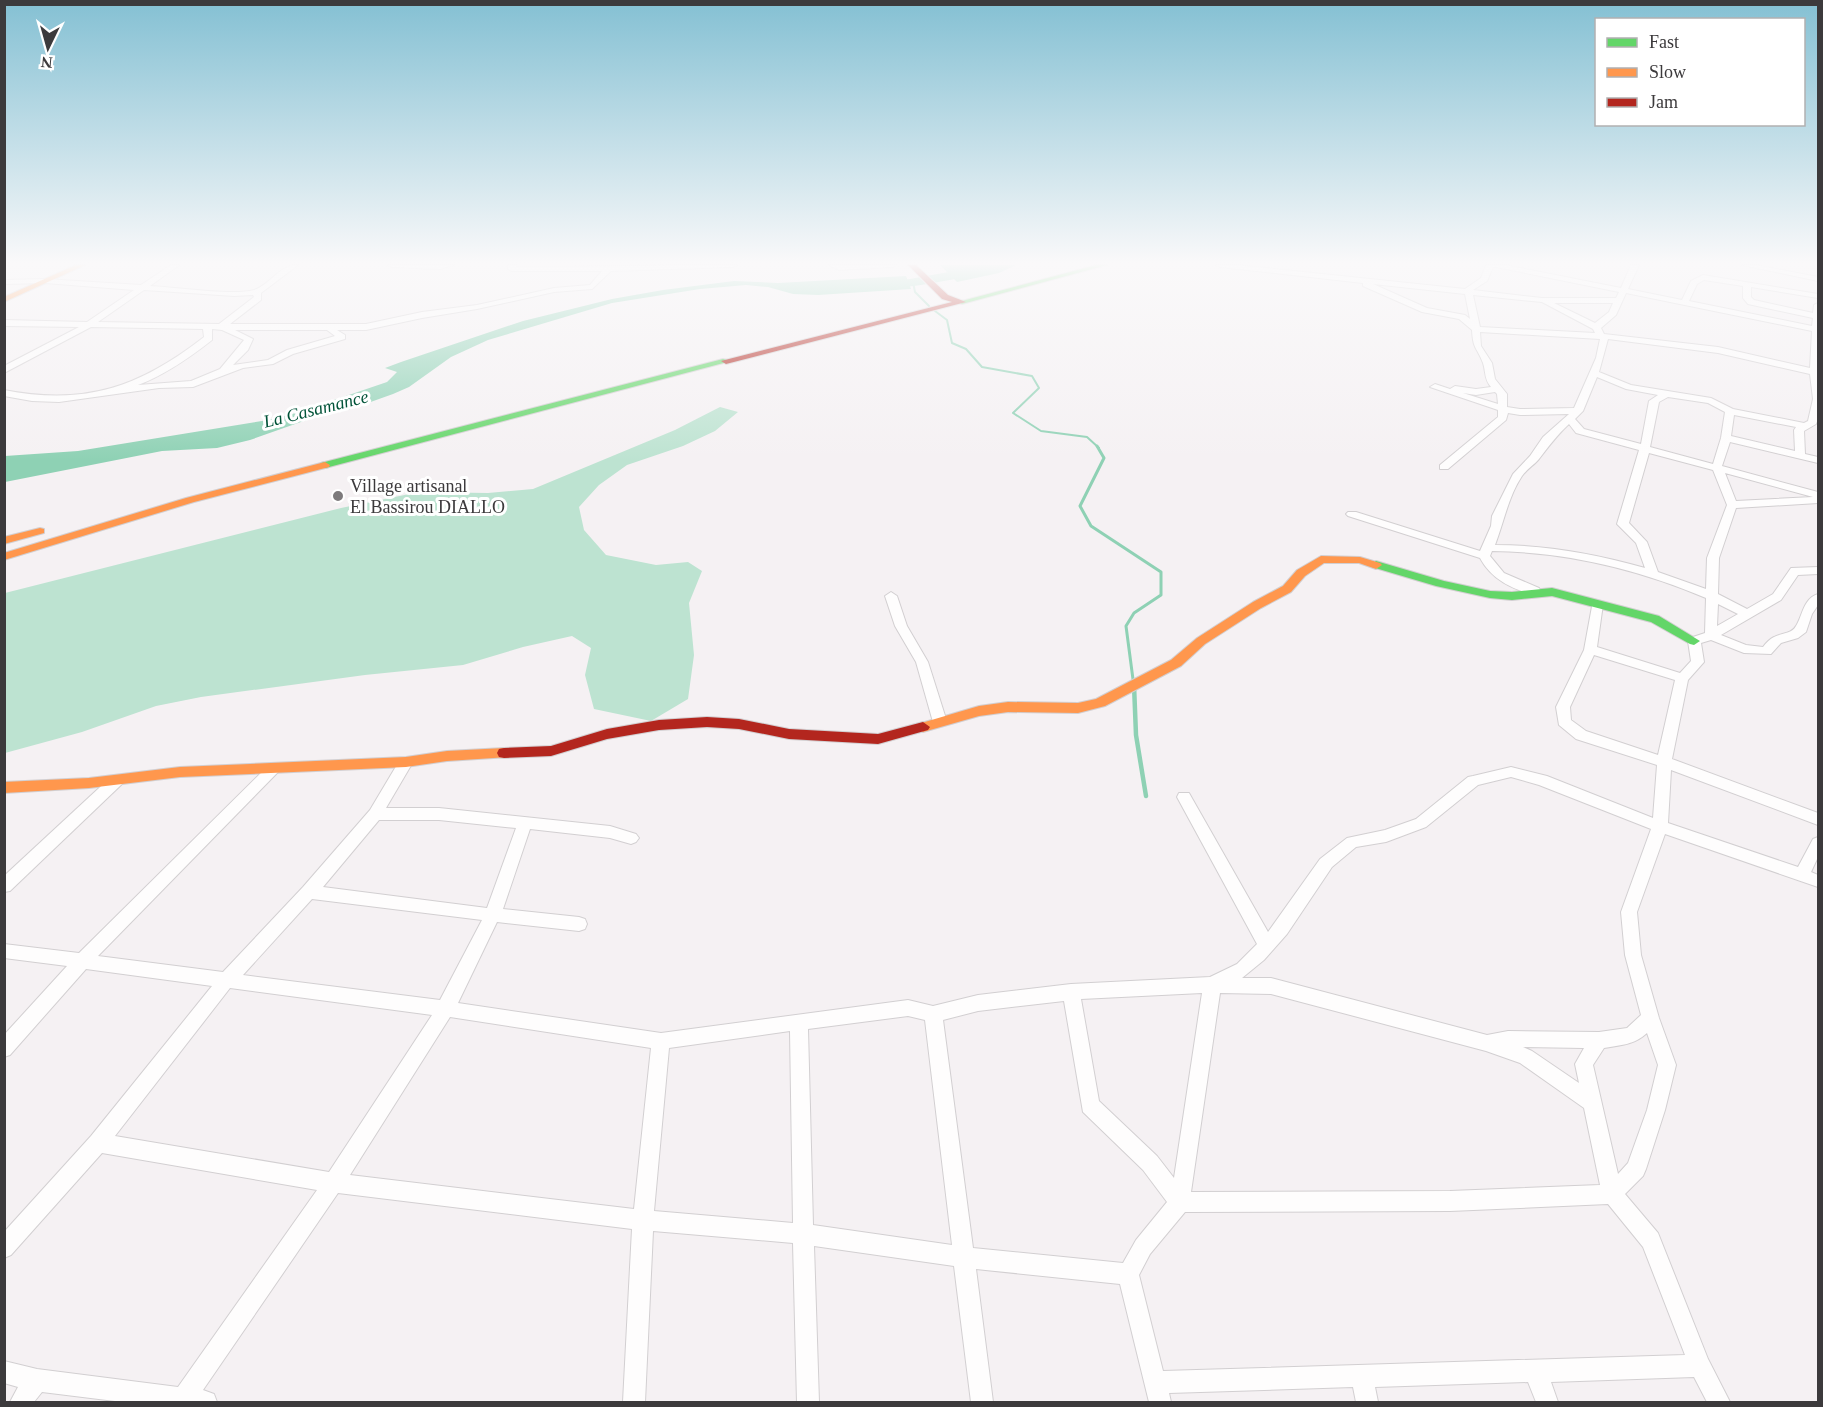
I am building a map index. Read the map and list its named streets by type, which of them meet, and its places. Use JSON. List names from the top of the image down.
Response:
{
  "water": ["La Casamance"],
  "places": ["Village artisanal El Bassirou DIALLO"],
  "legend": ["Fast", "Slow", "Jam"],
  "north": "bottom"
}
